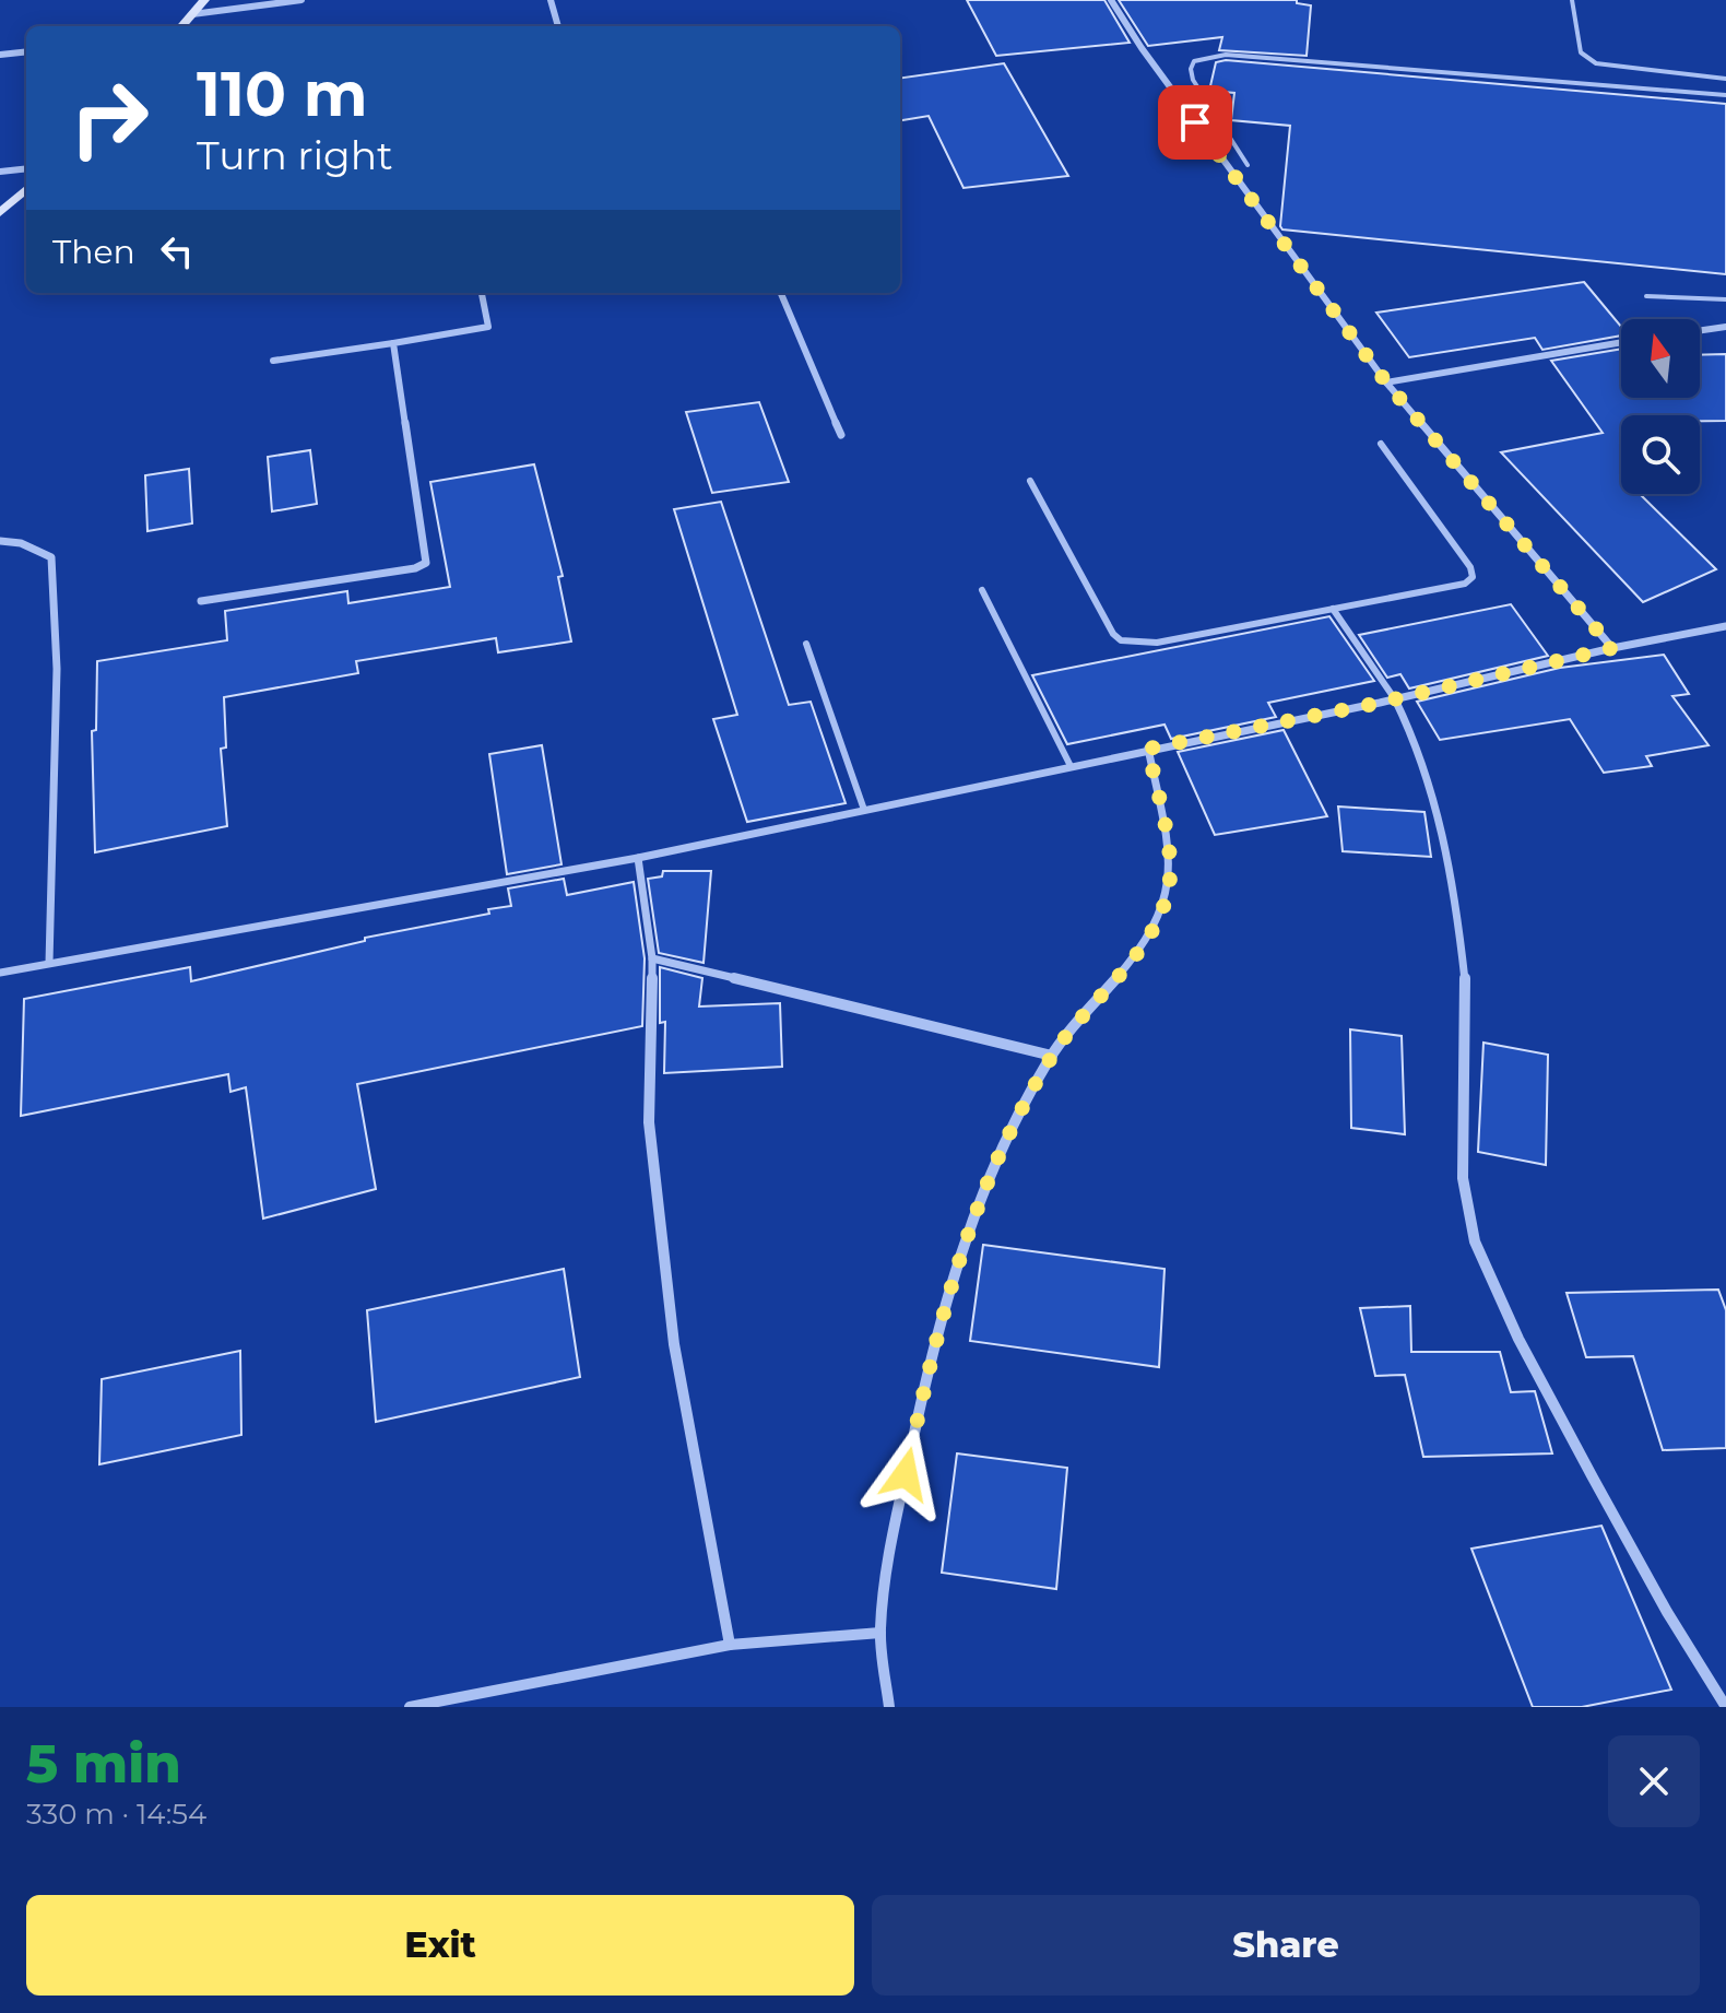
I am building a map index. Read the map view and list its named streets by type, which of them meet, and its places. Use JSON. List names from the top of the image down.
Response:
{
  "north": "top",
  "page": {
    "turn": ["110 m", "Turn right"],
    "then": "Then",
    "heading": ["5 min", "330 m · 14:54"],
    "buttons": ["Exit", "Share"]
  }
}
